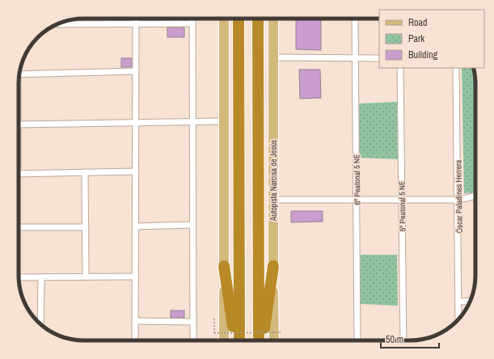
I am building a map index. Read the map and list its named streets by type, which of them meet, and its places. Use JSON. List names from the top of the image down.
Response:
{
  "streets": {
    "highway": ["Autopista Narcisa de Jesús"],
    "street": ["6º Peatonal 5 NE", "Óscar Paladines Herrera", "5º Peatonal 5 NE"]
  },
  "legend": ["Road", "Park", "Building"],
  "scale_bar": "50 m"
}
